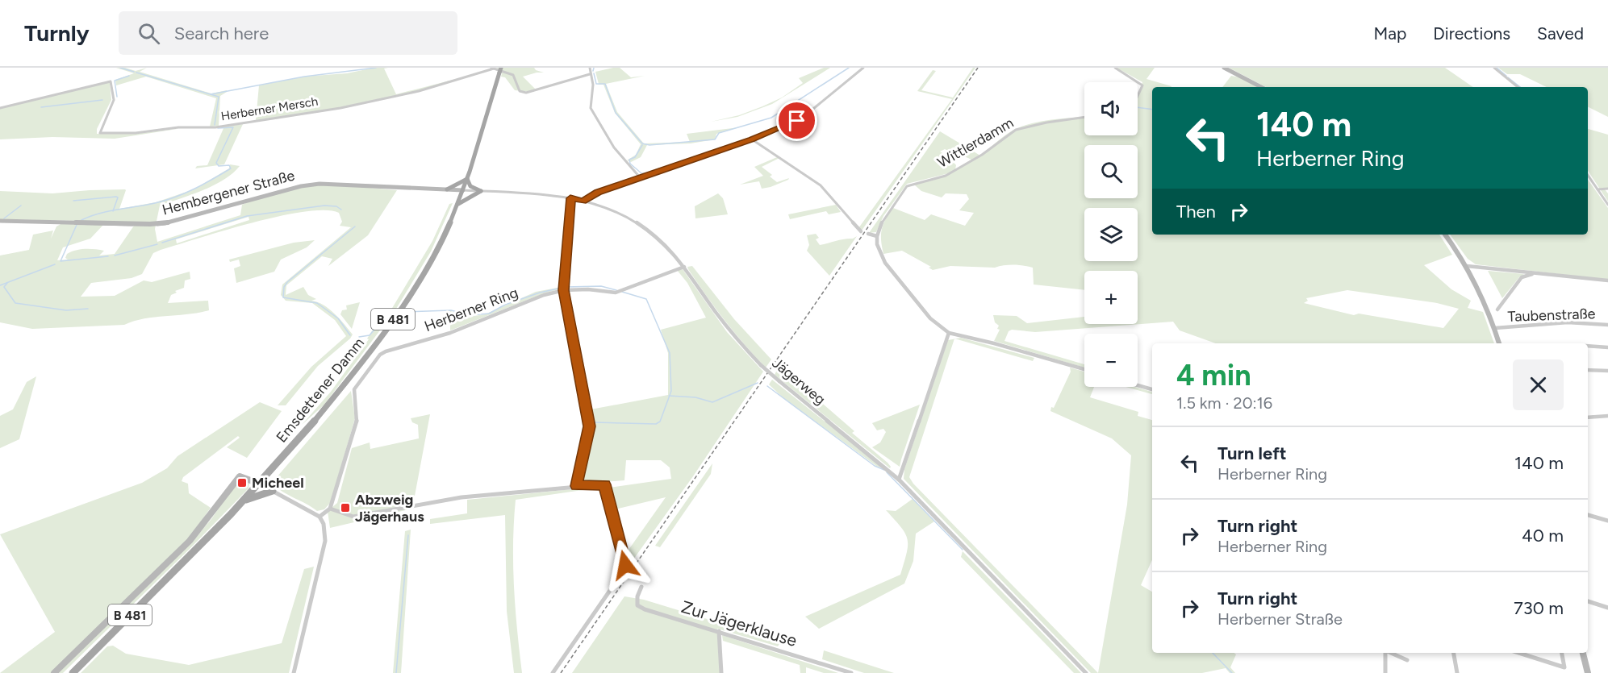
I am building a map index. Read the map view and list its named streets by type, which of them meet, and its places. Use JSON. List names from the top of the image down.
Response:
{
  "streets": {
    "main road": ["B 481", "Emsdettener Damm"],
    "street": [
      "Herberner Mersch",
      "Wittlerdamm",
      "Hembergener Straße",
      "Herberner Ring",
      "Taubenstraße",
      "Jägerweg",
      "Zur Jägerklause"
    ]
  },
  "crossings": [
    ["Hembergener Straße", "Jägerweg"],
    ["Hembergener Straße", "Emsdettener Damm"],
    ["Herberner Ring", "Jägerweg"],
    ["Jägerweg", "Emsdettener Damm"]
  ],
  "places": {
    "transit": ["Micheel", "Abzweig Jägerhaus"]
  },
  "page": {
    "header": "Turnly",
    "search": "Search here",
    "nav": ["Map", "Directions", "Saved"],
    "map_buttons": ["+", "−"],
    "turn": ["140 m", "Herberner Ring"],
    "then": "Then",
    "heading": ["4 min", "1.5 km · 20:16"],
    "list": [
      {
        "name": "Turn left",
        "note": "Herberner Ring",
        "value": "140 m"
      },
      {
        "name": "Turn right",
        "note": "Herberner Ring",
        "value": "40 m"
      },
      {
        "name": "Turn right",
        "note": "Herberner Straße",
        "value": "730 m"
      }
    ]
  }
}
